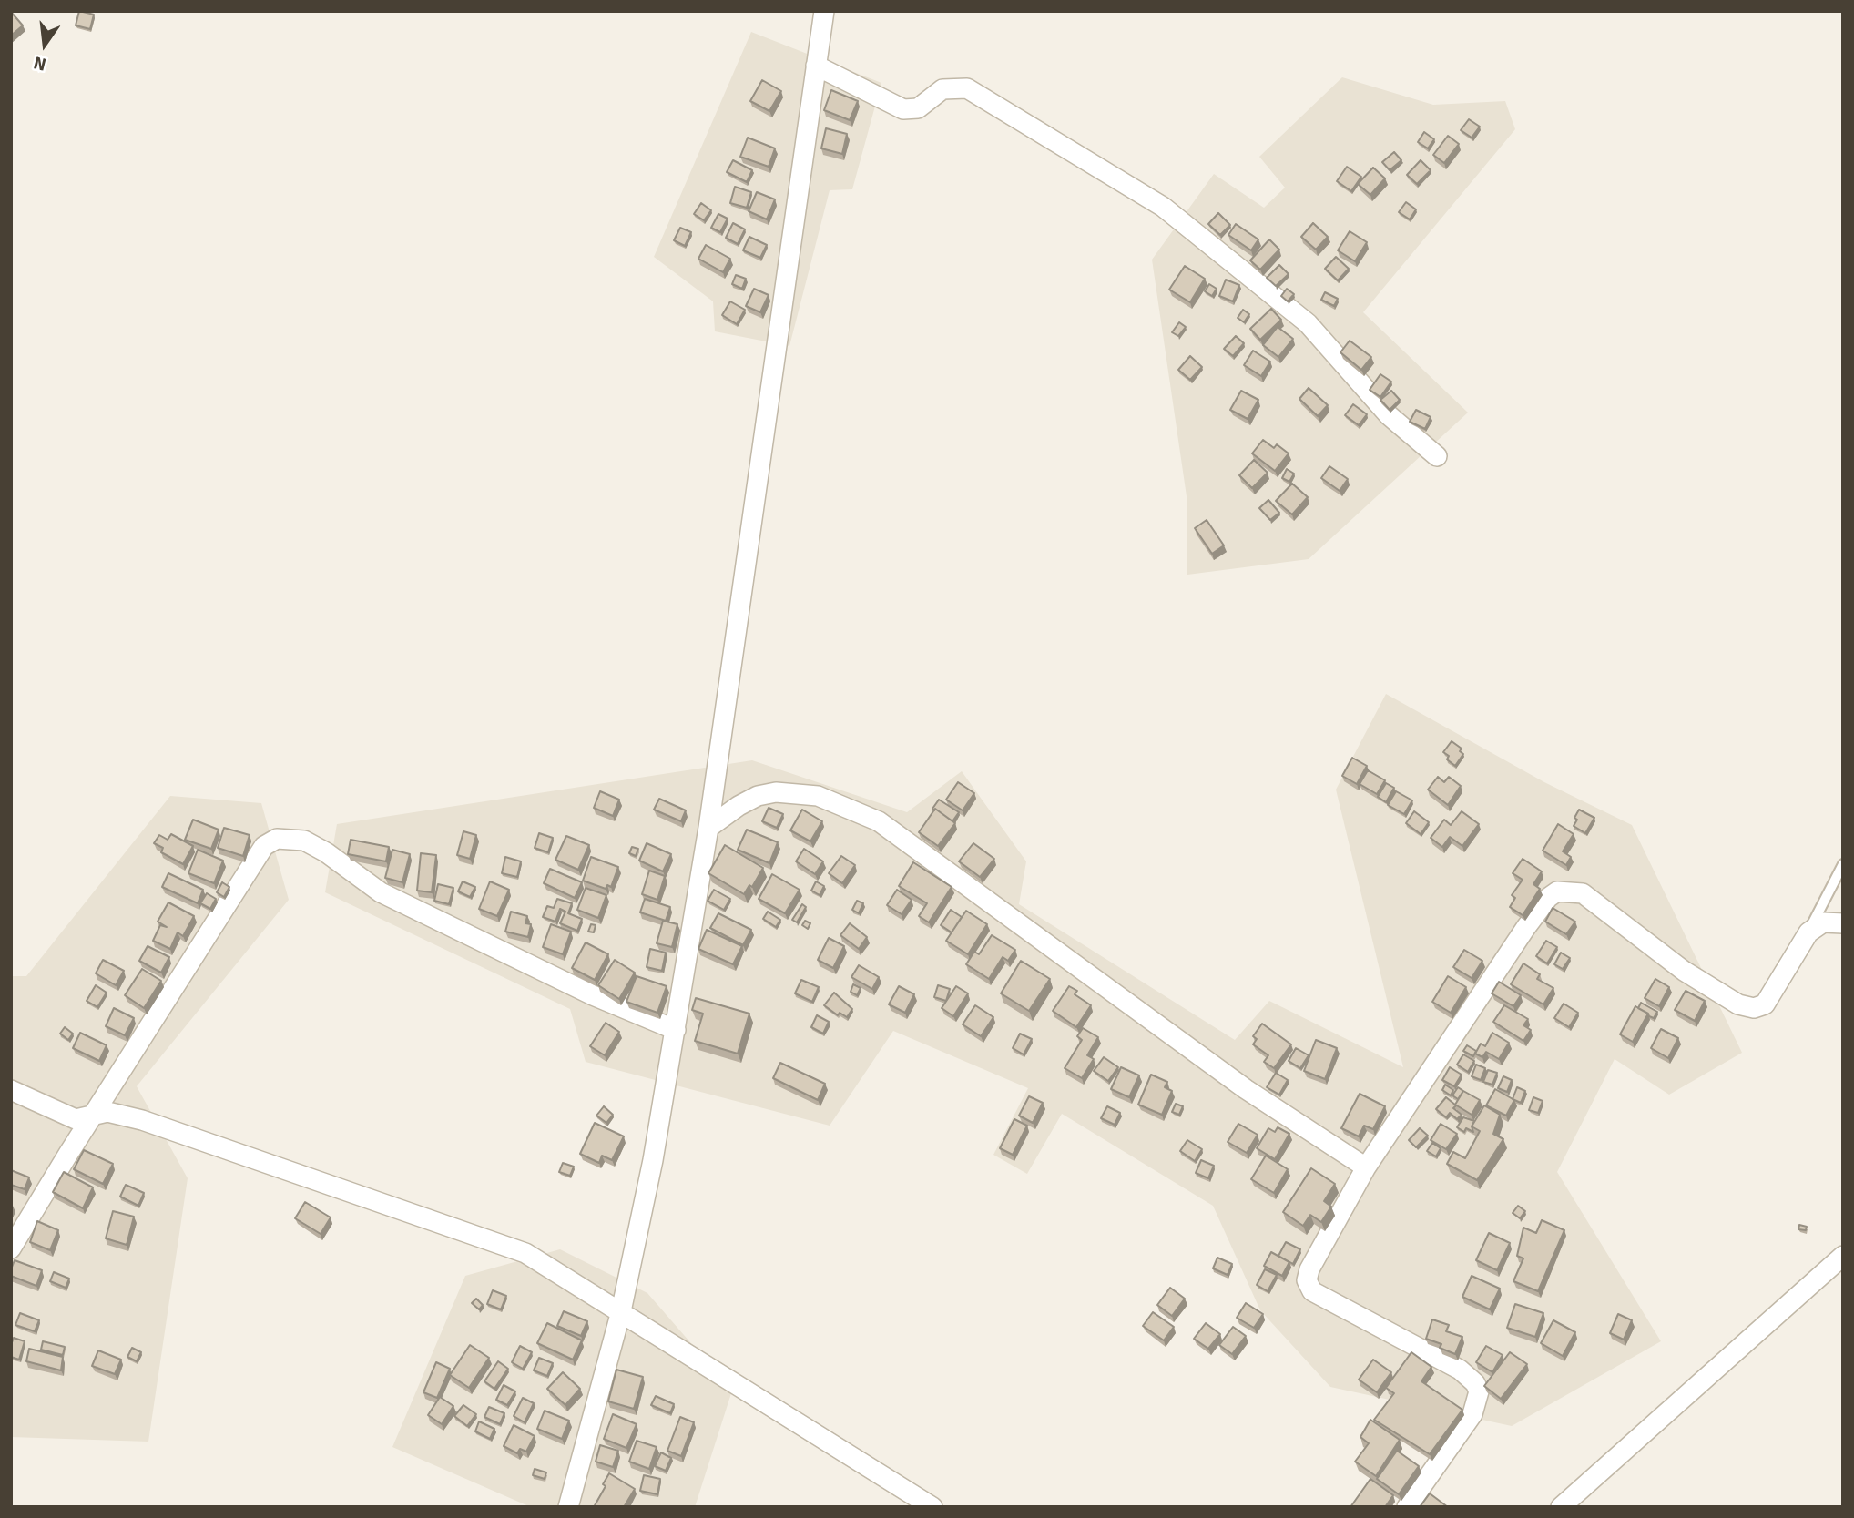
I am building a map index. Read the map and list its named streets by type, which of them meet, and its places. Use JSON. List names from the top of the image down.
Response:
{
  "north": "bottom"
}
